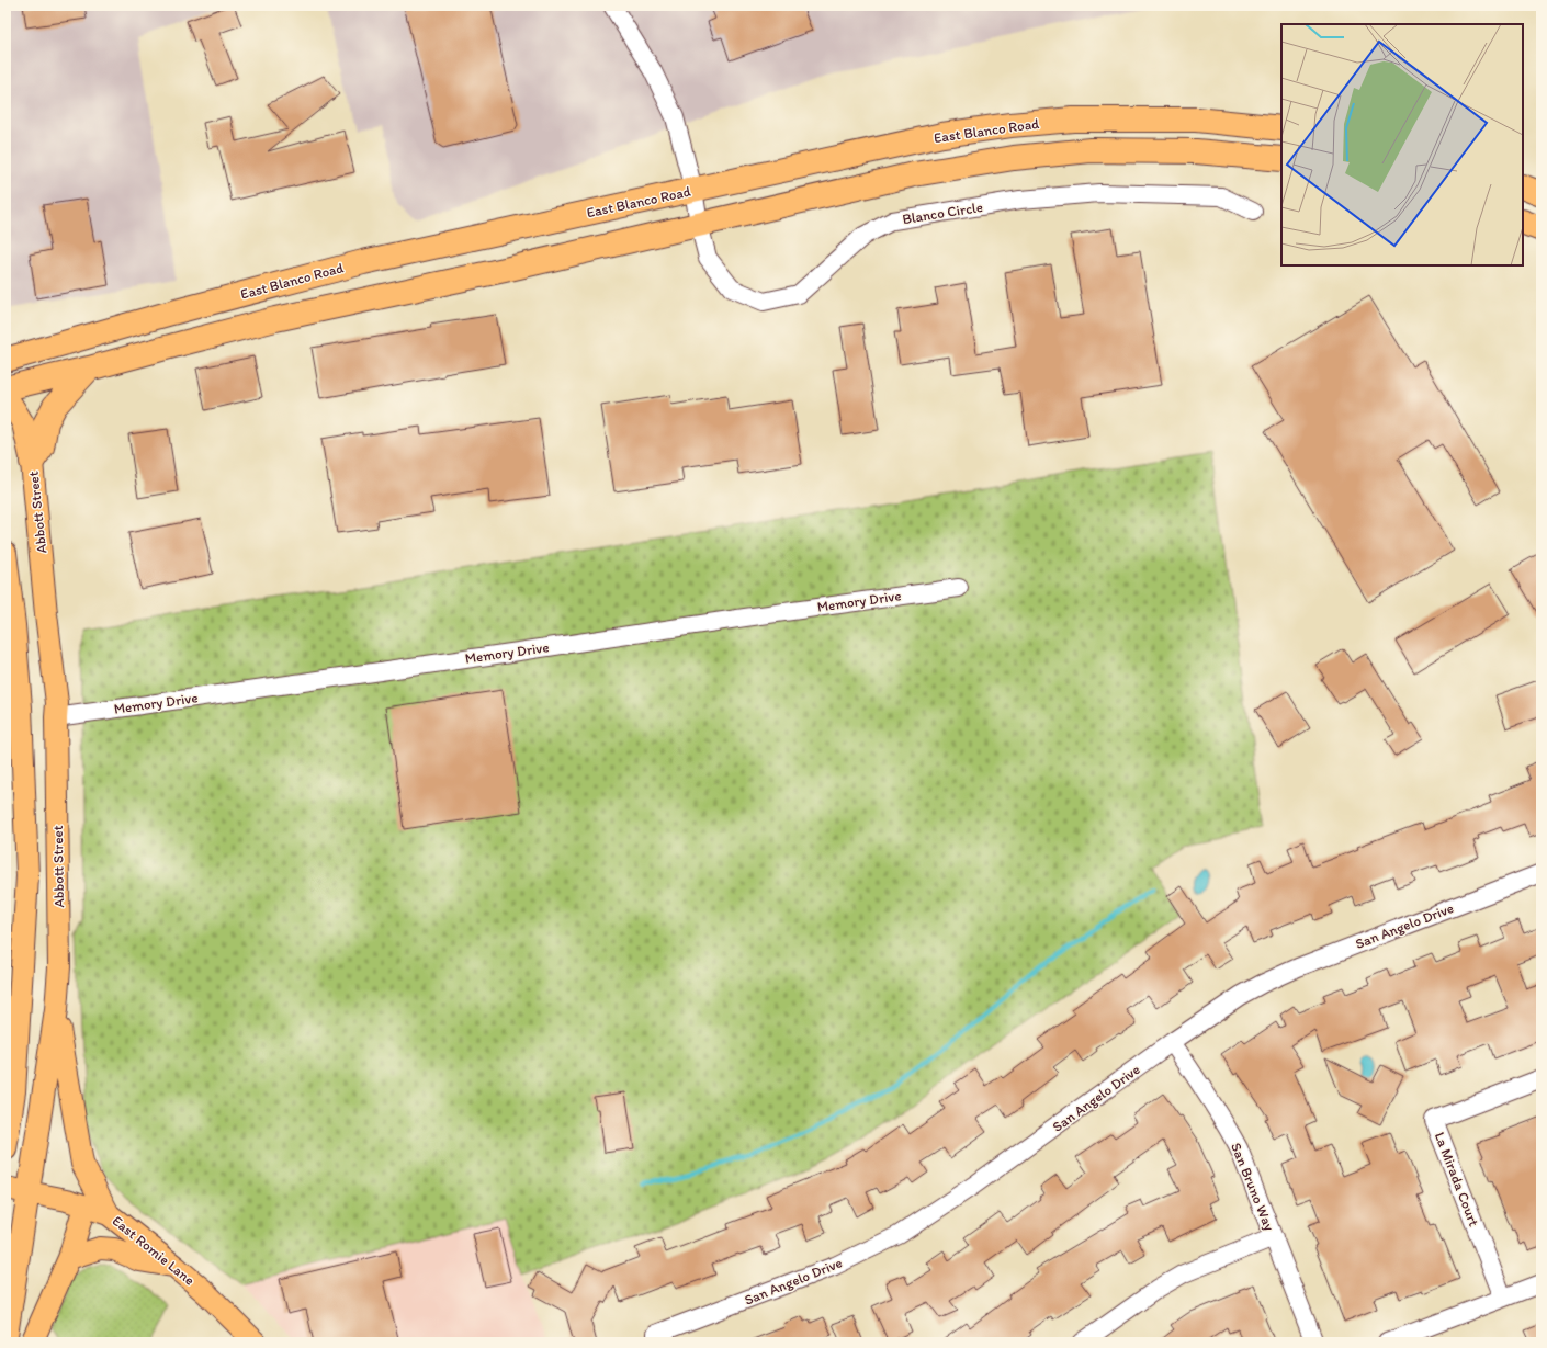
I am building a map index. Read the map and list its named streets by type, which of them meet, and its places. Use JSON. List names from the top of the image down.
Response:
{
  "streets": {
    "highway": ["East Blanco Road"],
    "main road": ["Abbott Street", "East Romie Lane"],
    "street": [
      "Blanco Circle",
      "Memory Drive",
      "San Angelo Drive",
      "La Mirada Court",
      "San Bruno Way"
    ]
  },
  "crossings": [
    ["East Blanco Road", "Blanco Circle"],
    ["Abbott Street", "Memory Drive"],
    ["Abbott Street", "East Romie Lane"],
    ["San Angelo Drive", "San Bruno Way"]
  ]
}
